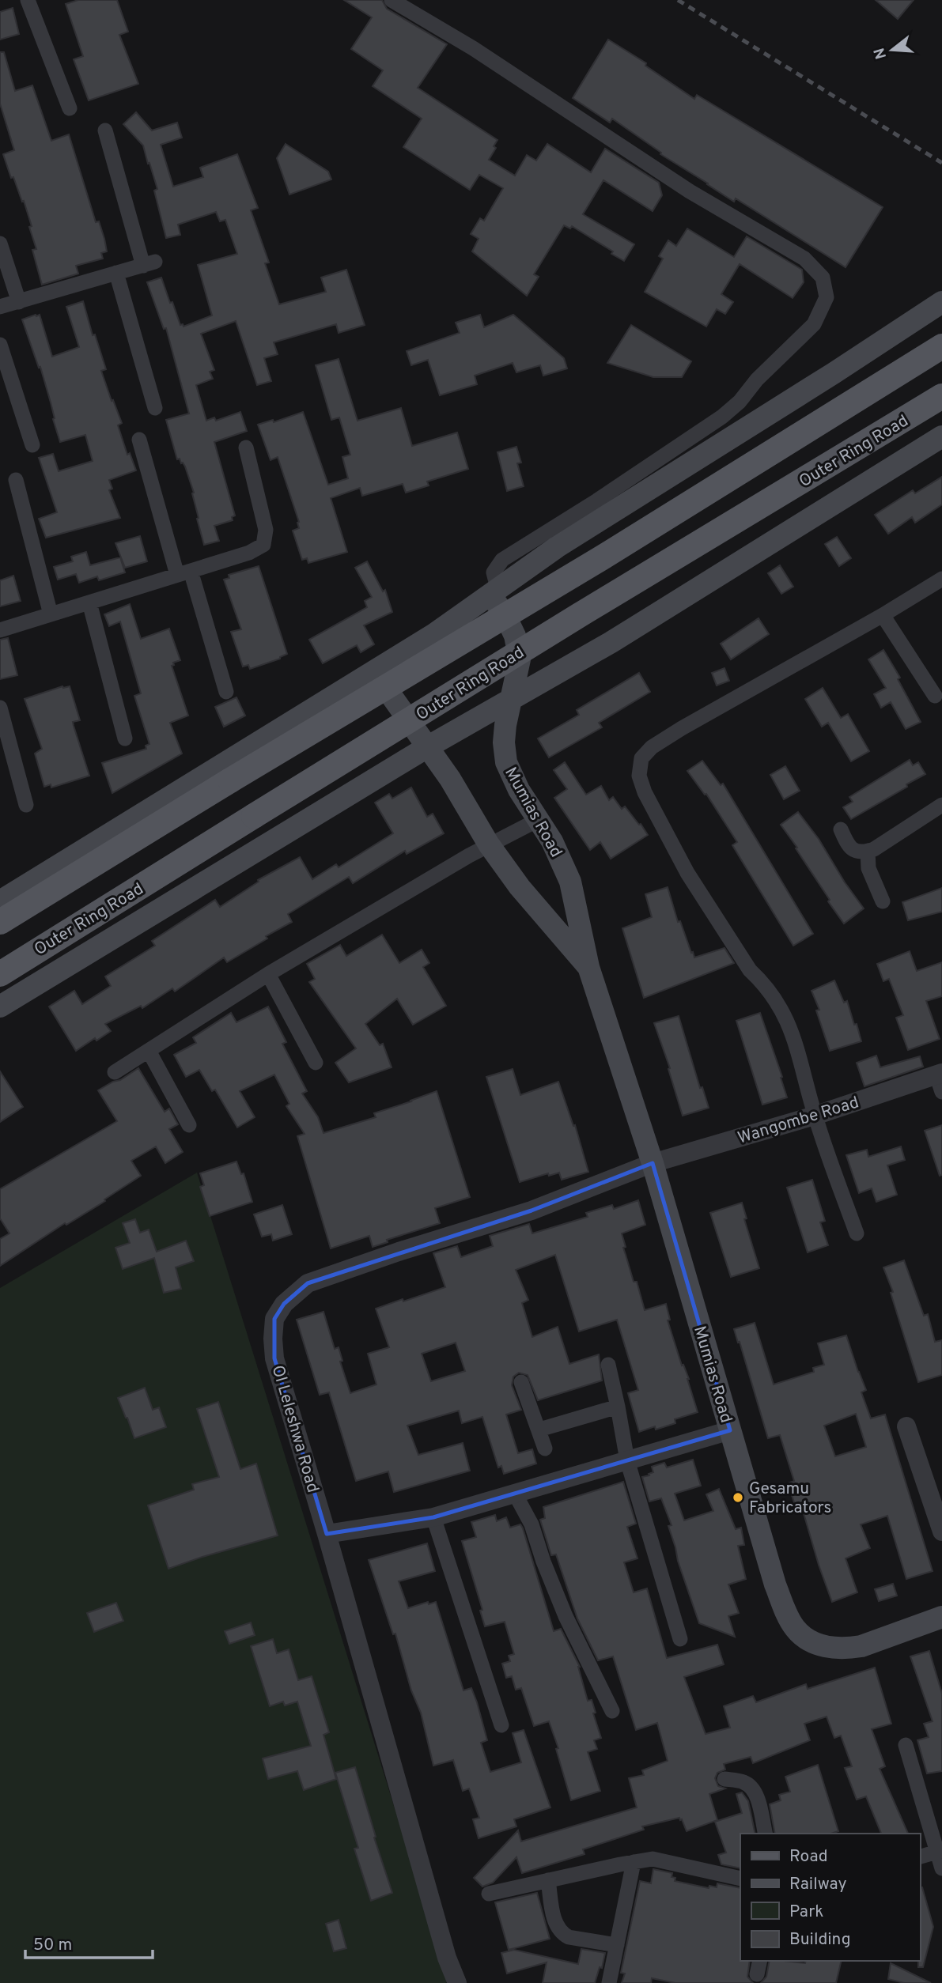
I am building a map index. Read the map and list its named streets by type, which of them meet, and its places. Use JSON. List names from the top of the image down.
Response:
{
  "streets": {
    "main road": ["Outer Ring Road", "Mumias Road"],
    "street": ["Wangombe Road", "Ol Leleshwa Road"]
  },
  "crossings": [
    ["Outer Ring Road", "Mumias Road"],
    ["Mumias Road", "Wangombe Road"],
    ["Mumias Road", "Ol Leleshwa Road"],
    ["Wangombe Road", "Ol Leleshwa Road"]
  ],
  "places": ["Gesamu Fabricators"],
  "legend": [
    "Road",
    "Railway",
    "Park",
    "Building"
  ],
  "scale_bar": "50 m",
  "north": "left"
}
